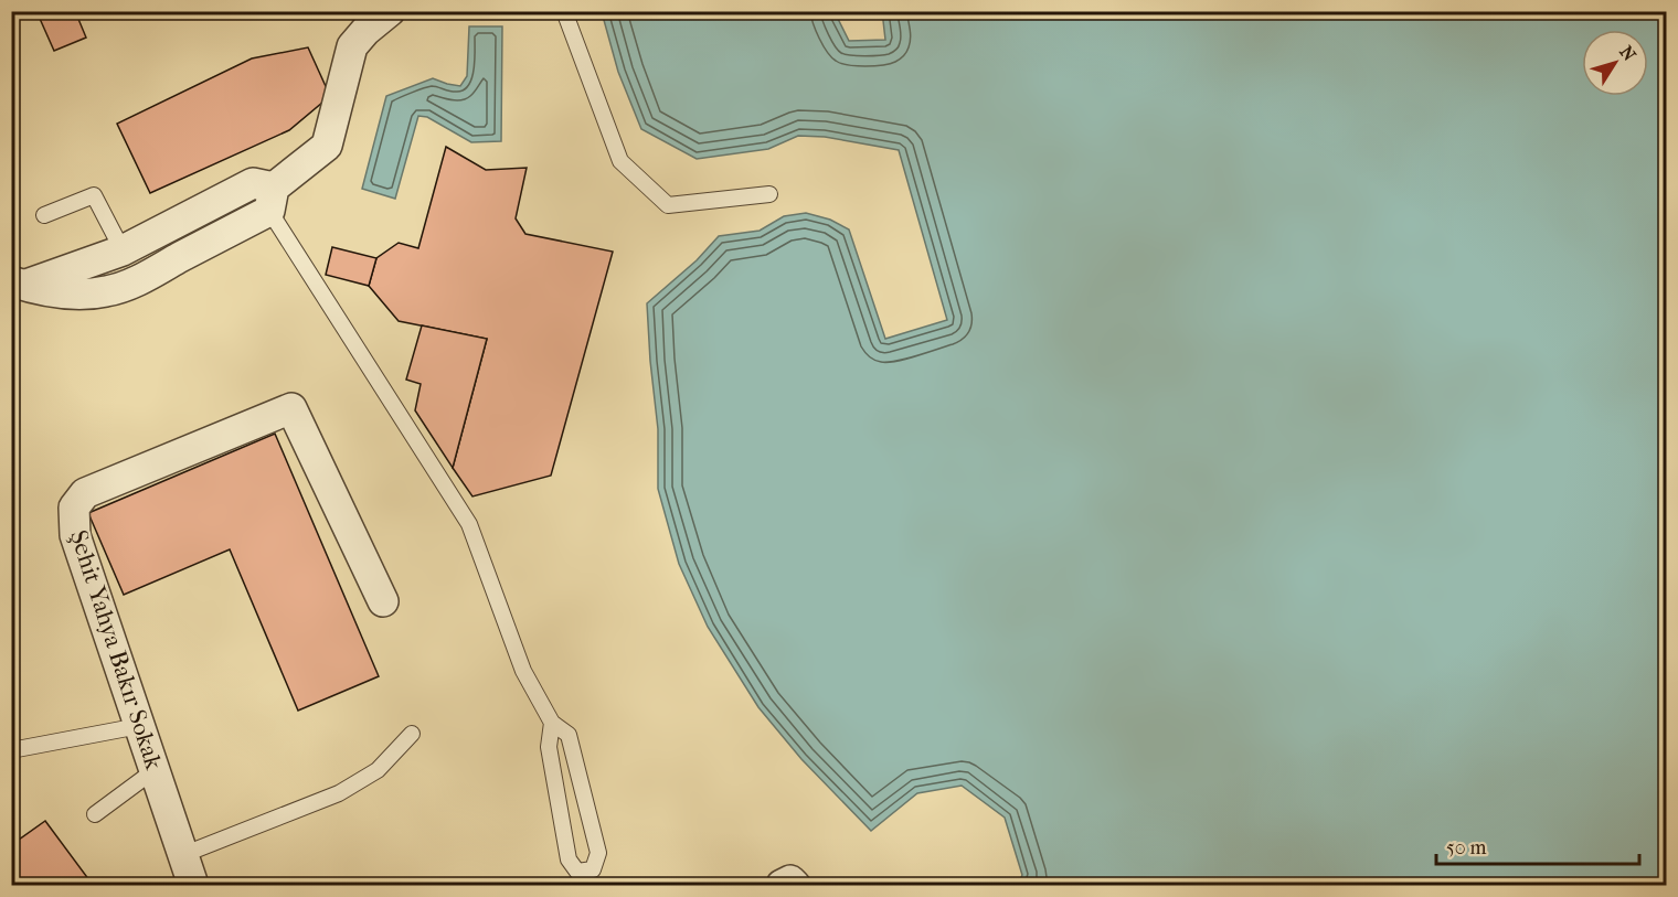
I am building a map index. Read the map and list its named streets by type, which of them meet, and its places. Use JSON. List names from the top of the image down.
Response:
{
  "streets": {
    "street": ["Şehit Yahya Bakır Sokak"]
  },
  "scale_bar": "50 m",
  "north": "top right"
}
